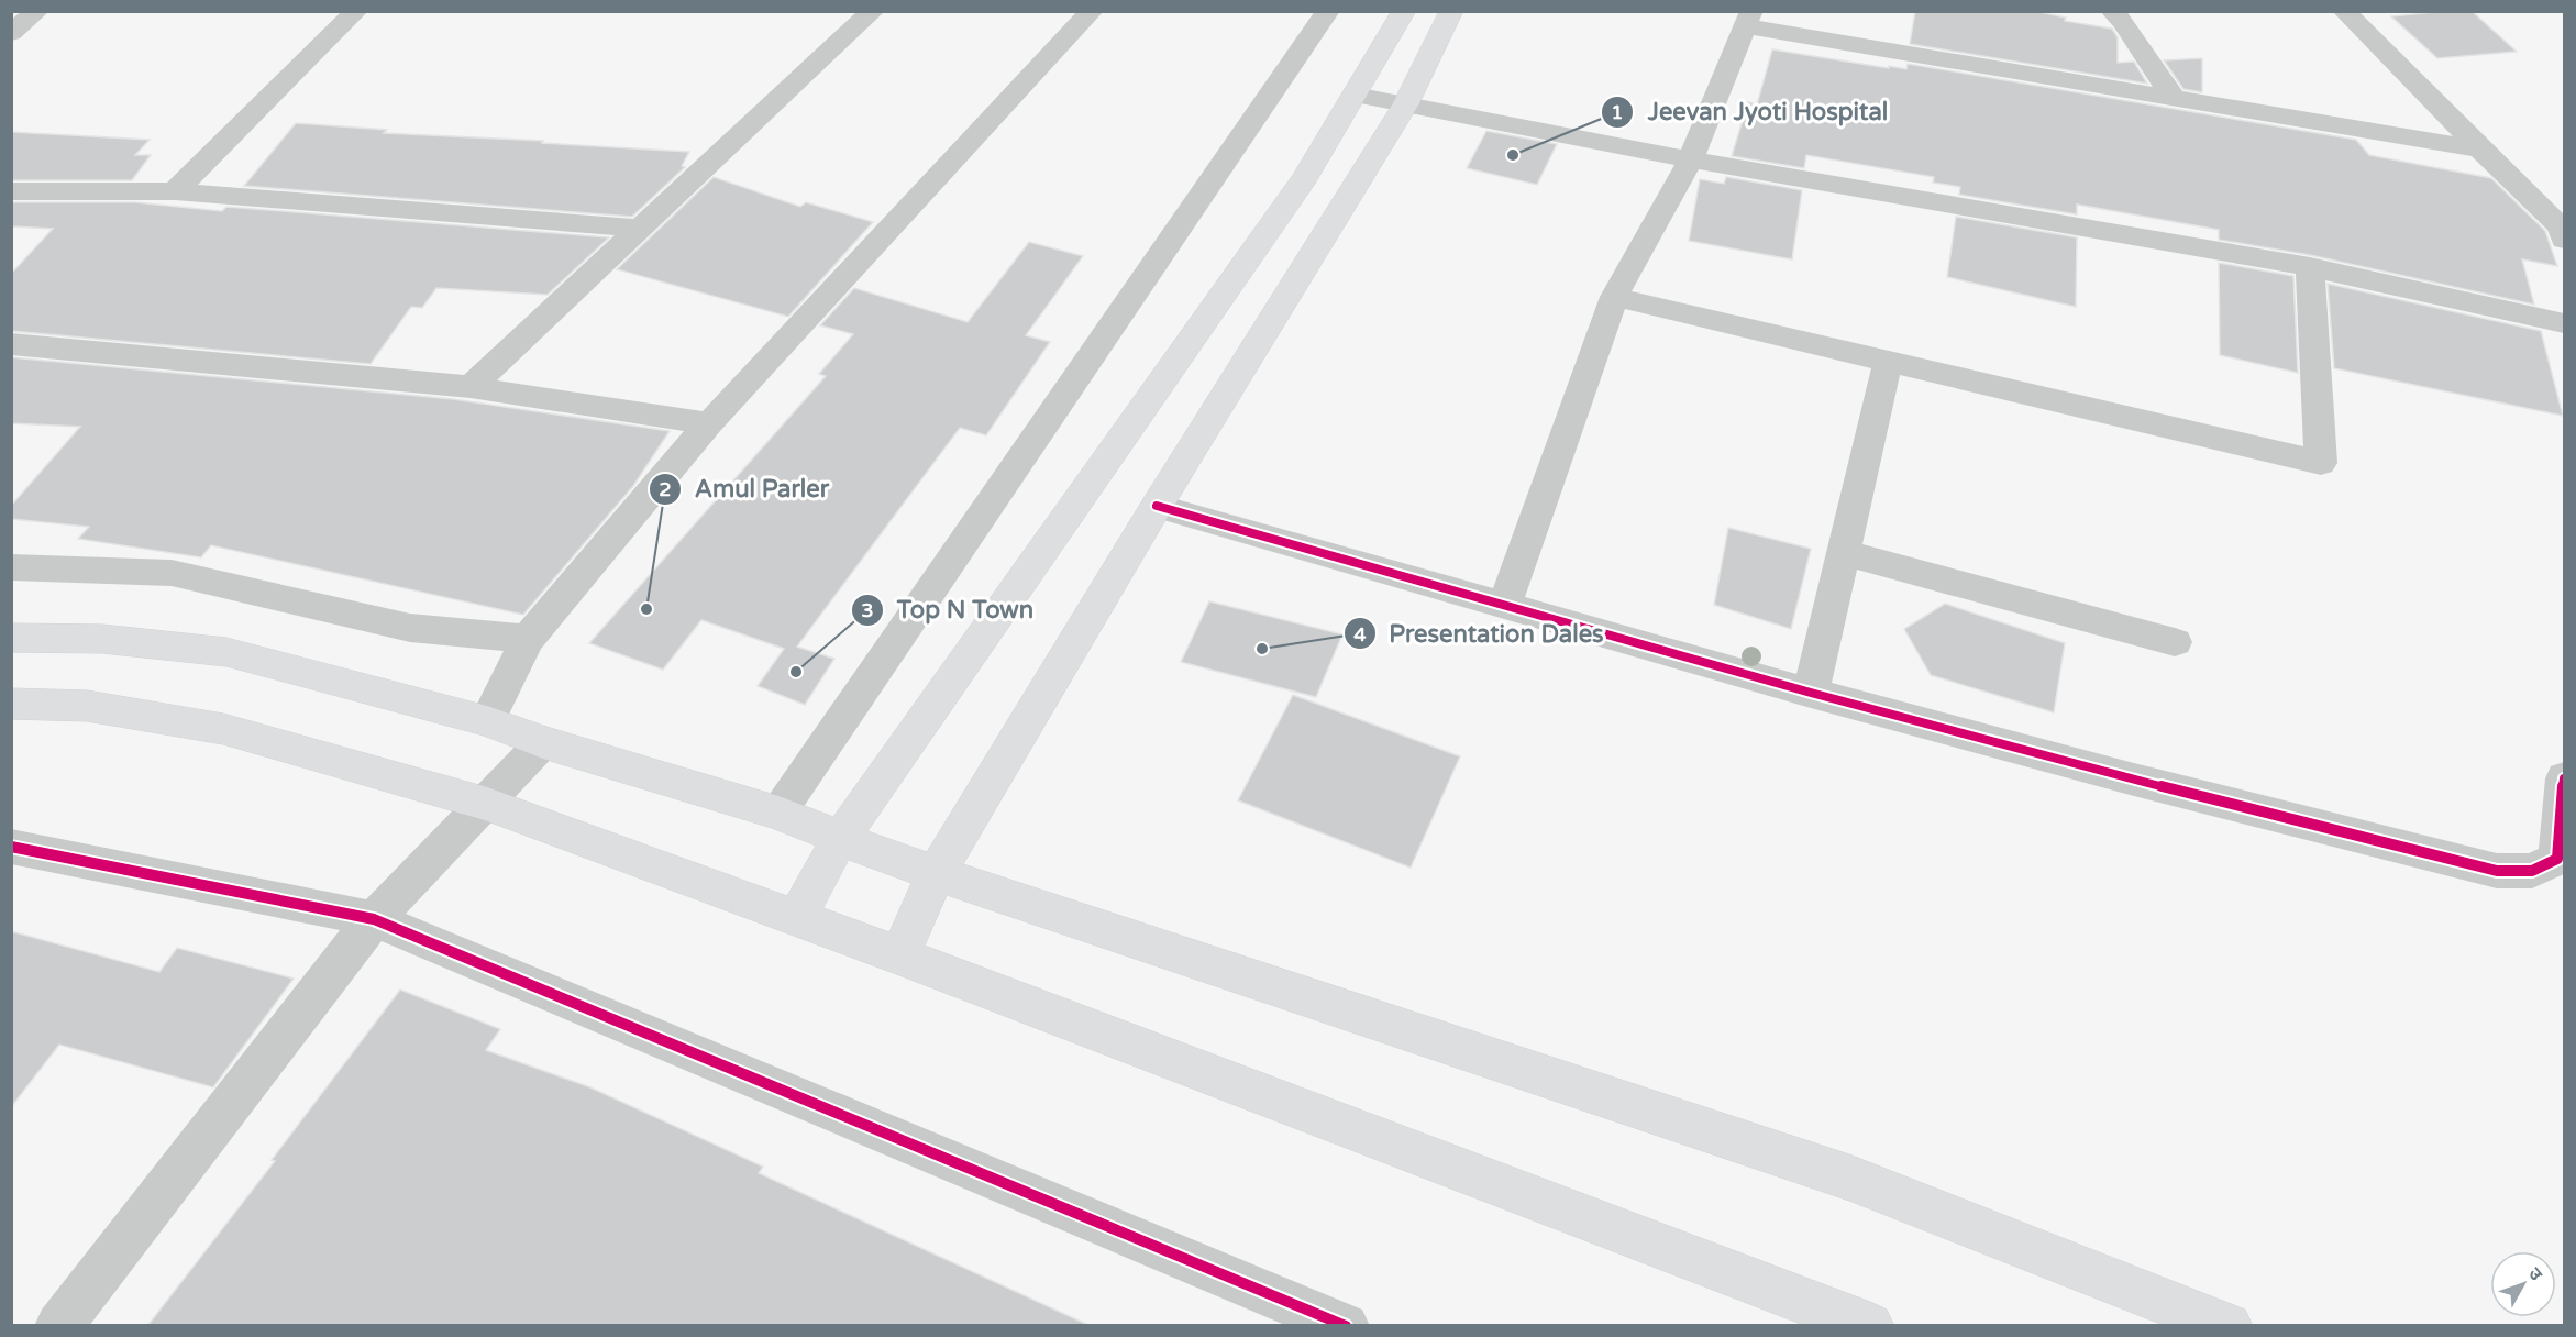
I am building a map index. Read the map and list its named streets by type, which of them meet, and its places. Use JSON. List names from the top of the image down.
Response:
{
  "places": [
    "Jeevan Jyoti Hospital",
    "Amul Parler",
    "Presentation Dales",
    "Top N Town"
  ],
  "north": "top right"
}
